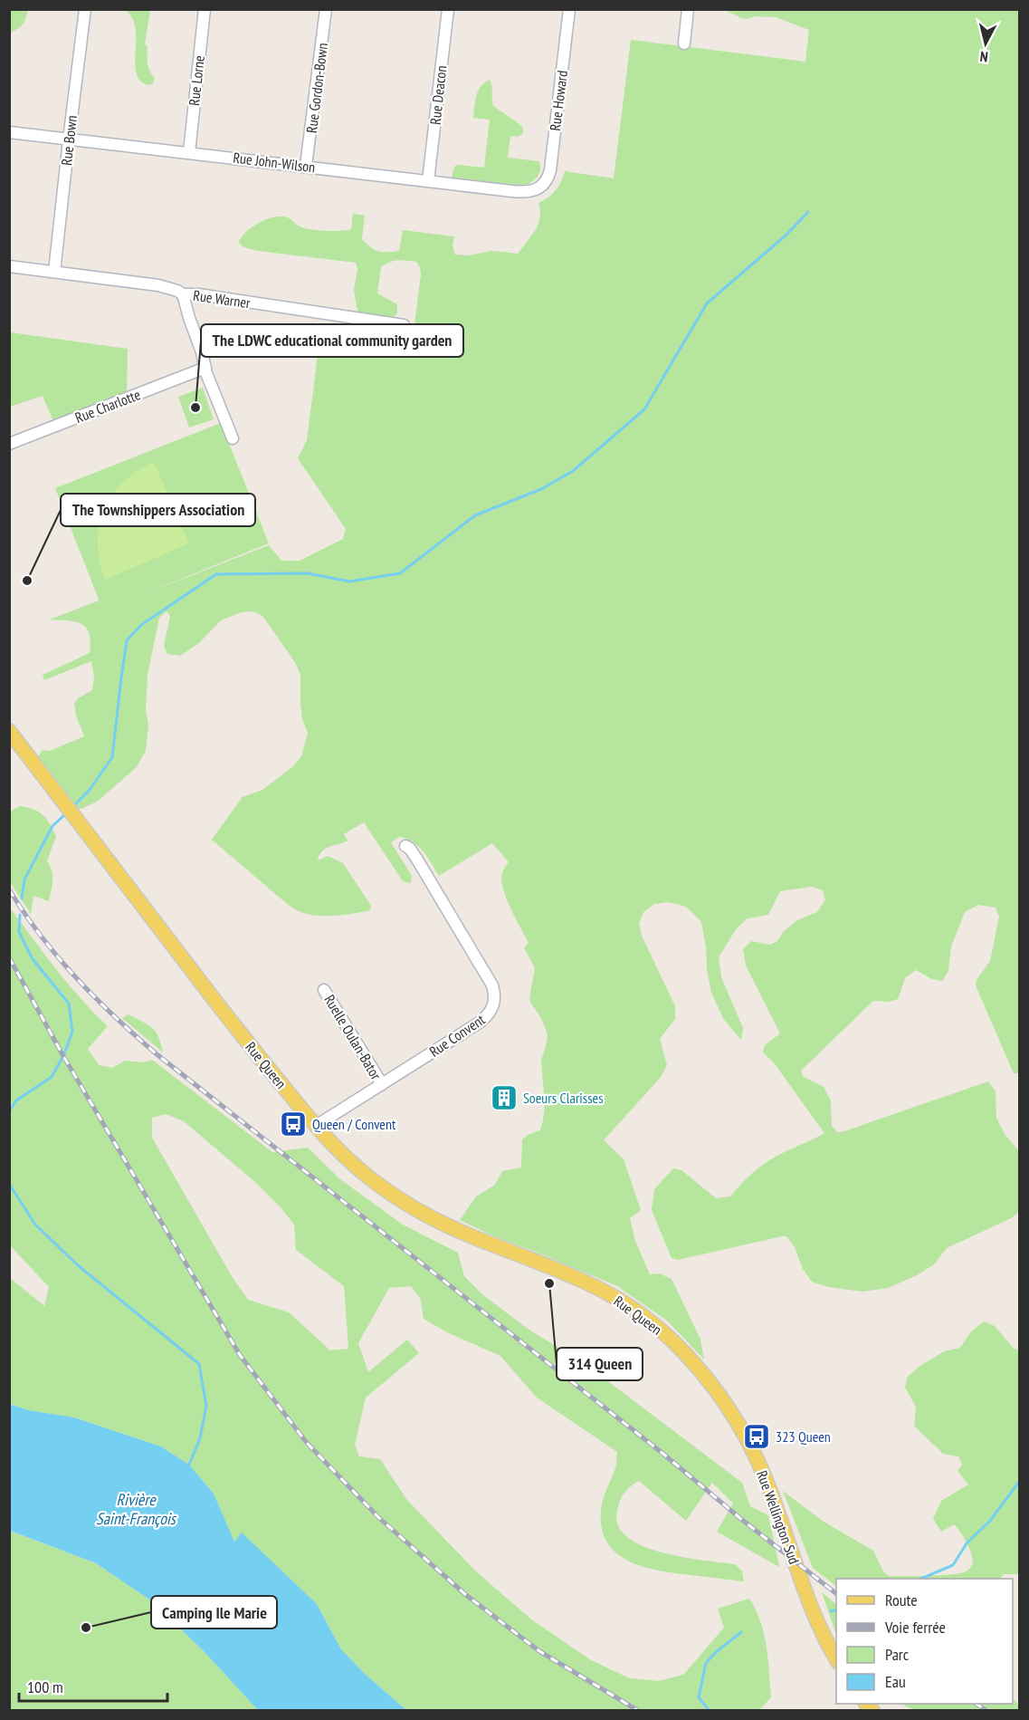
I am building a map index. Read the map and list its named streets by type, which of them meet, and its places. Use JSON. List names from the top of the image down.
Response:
{
  "streets": {
    "main road": ["Rue Queen", "Rue Wellington Sud"],
    "street": [
      "Rue Lorne",
      "Rue Gordon-Bown",
      "Rue Deacon",
      "Rue Howard",
      "Rue Bown",
      "Rue John-Wilson",
      "Rue Warner",
      "Rue Charlotte",
      "Rue Convent",
      "Ruelle Oulan-Bator"
    ]
  },
  "crossings": [
    ["Rue Lorne", "Rue John-Wilson"],
    ["Rue Gordon-Bown", "Rue John-Wilson"],
    ["Rue Deacon", "Rue John-Wilson"],
    ["Rue Howard", "Rue John-Wilson"],
    ["Rue Bown", "Rue John-Wilson"],
    ["Rue Bown", "Rue Warner"],
    ["Rue Convent", "Ruelle Oulan-Bator"],
    ["Rue Convent", "Rue Queen"],
    ["Rue Queen", "Rue Wellington Sud"]
  ],
  "water": ["Rivière Saint-François"],
  "places": {
    "other": [
      "The LDWC educational community garden",
      "The Townshippers Association",
      "314 Queen",
      "Camping Ile Marie"
    ],
    "building": ["Soeurs Clarisses"],
    "bus stop": ["Queen / Convent", "323 Queen"]
  },
  "legend": [
    "Route",
    "Voie ferrée",
    "Parc",
    "Eau"
  ],
  "scale_bar": "100 m",
  "north": "bottom"
}
